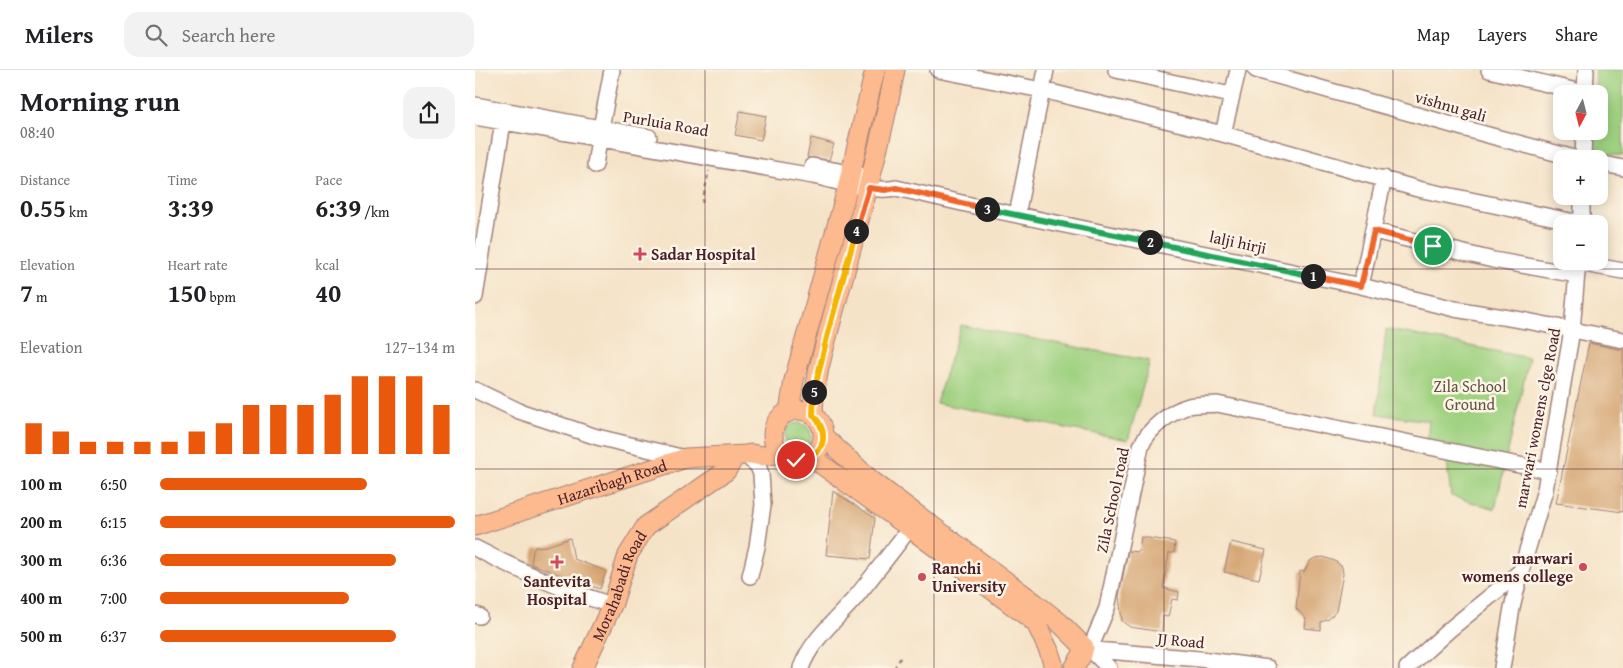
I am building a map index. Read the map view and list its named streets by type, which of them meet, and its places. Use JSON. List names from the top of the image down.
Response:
{
  "streets": {
    "main road": ["Hazaribagh Road", "Morahabadi Road"],
    "street": [
      "vishnu gali",
      "Purluia Road",
      "lalji hirji",
      "marwari womens clge Road",
      "Zila School road",
      "JJ Road"
    ]
  },
  "crossings": [
    ["Purluia Road", "lalji hirji"],
    ["lalji hirji", "marwari womens clge Road"],
    ["marwari womens clge Road", "Zila School road"],
    ["Hazaribagh Road", "Morahabadi Road"],
    ["Zila School road", "JJ Road"]
  ],
  "parks": ["Zila School Ground"],
  "places": {
    "health": ["Sadar Hospital", "Santevita Hospital"],
    "other": ["marwari womens college", "Ranchi University"]
  },
  "north": "bottom",
  "page": {
    "header": "Milers",
    "search": "Search here",
    "nav": ["Map", "Layers", "Share"],
    "heading": ["Morning run", "08:40"],
    "map_buttons": ["+", "−"],
    "stats": [
      ["Distance", "0.55 km"],
      ["Time", "3:39"],
      ["Pace", "6:39 /km"],
      ["Elevation", "7 m"],
      ["Heart rate", "150 bpm"],
      ["kcal", "40"]
    ],
    "pins": [
      "3",
      "4",
      "2",
      "1",
      "5"
    ],
    "chart": ["Elevation", "127–134 m"],
    "list": [
      {
        "name": "100 m",
        "note": "6:50"
      },
      {
        "name": "200 m",
        "note": "6:15"
      },
      {
        "name": "300 m",
        "note": "6:36"
      },
      {
        "name": "400 m",
        "note": "7:00"
      },
      {
        "name": "500 m",
        "note": "6:37"
      }
    ]
  }
}
